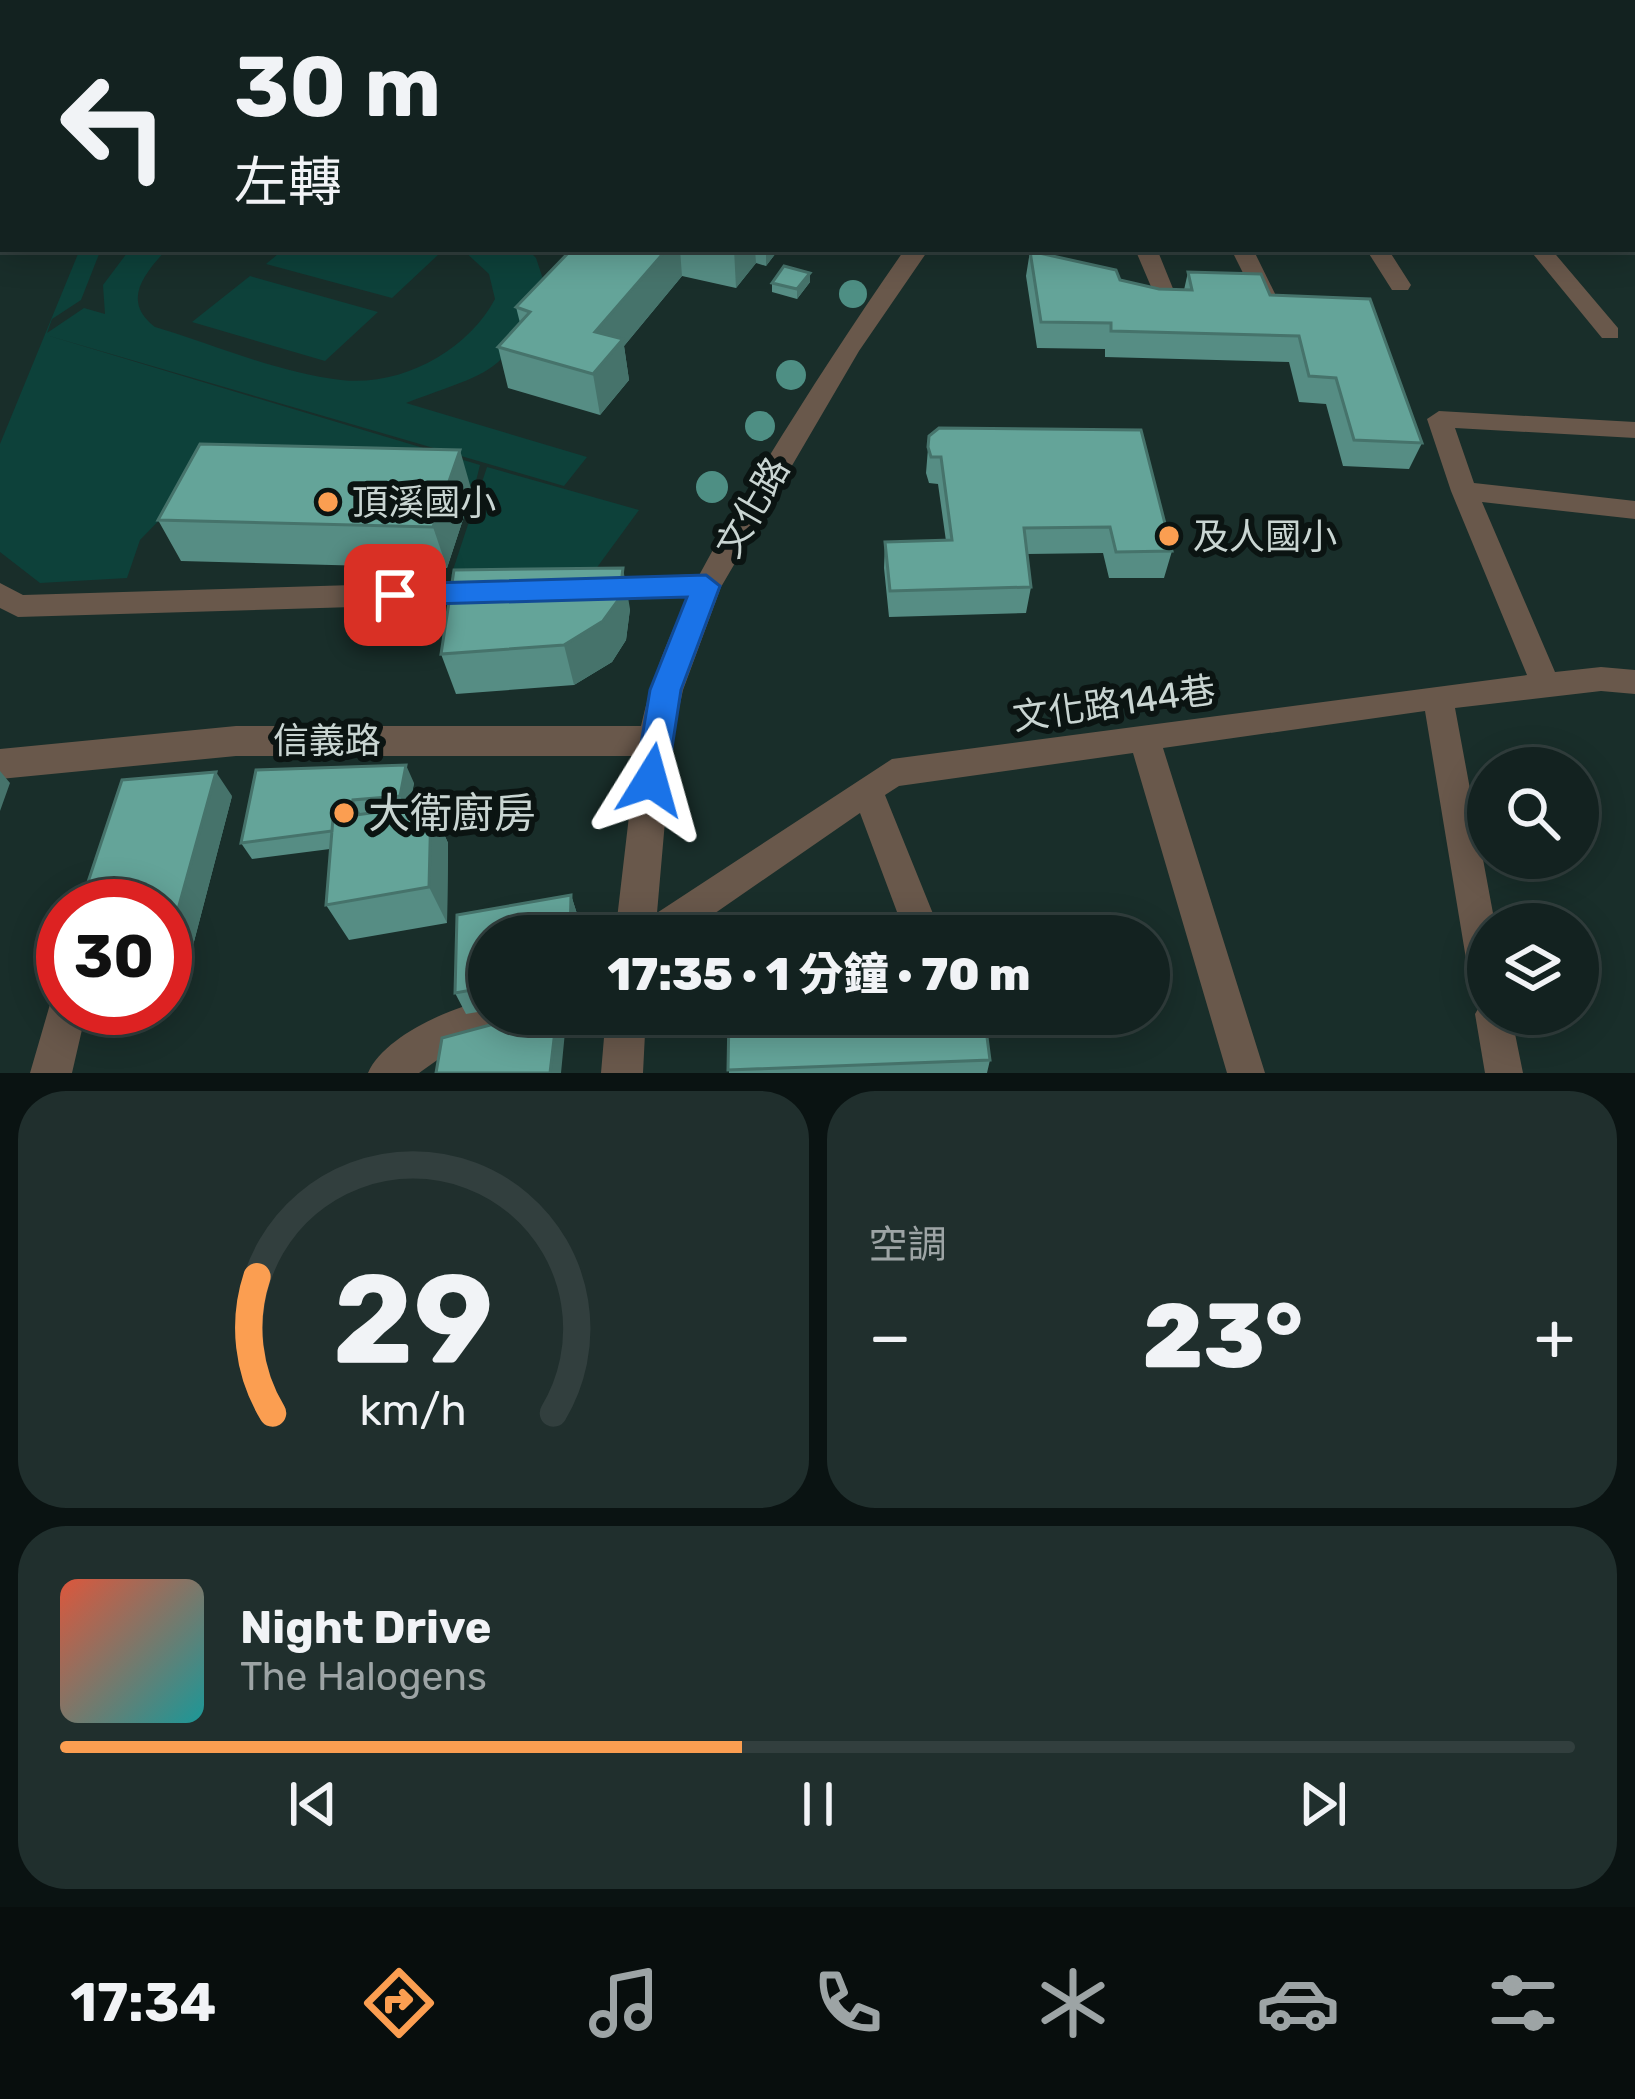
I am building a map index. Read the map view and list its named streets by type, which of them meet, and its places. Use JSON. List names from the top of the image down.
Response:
{
  "streets": {
    "street": ["文化路", "信義路"],
    "lane": ["文化路144巷"]
  },
  "crossings": [
    ["文化路", "信義路"]
  ],
  "places": ["頂溪國小", "及人國小", "大衛廚房"],
  "page": {
    "turn": ["30 m", "左轉"],
    "limit": "30",
    "trip": "17:35 · 1 分鐘 · 70 m",
    "tile": "空調",
    "heat": ["−", "23°", "+"],
    "song": ["Night Drive", "The Halogens"],
    "tabs": "17:34",
    "gauge": ["29", "km/h"]
  }
}
